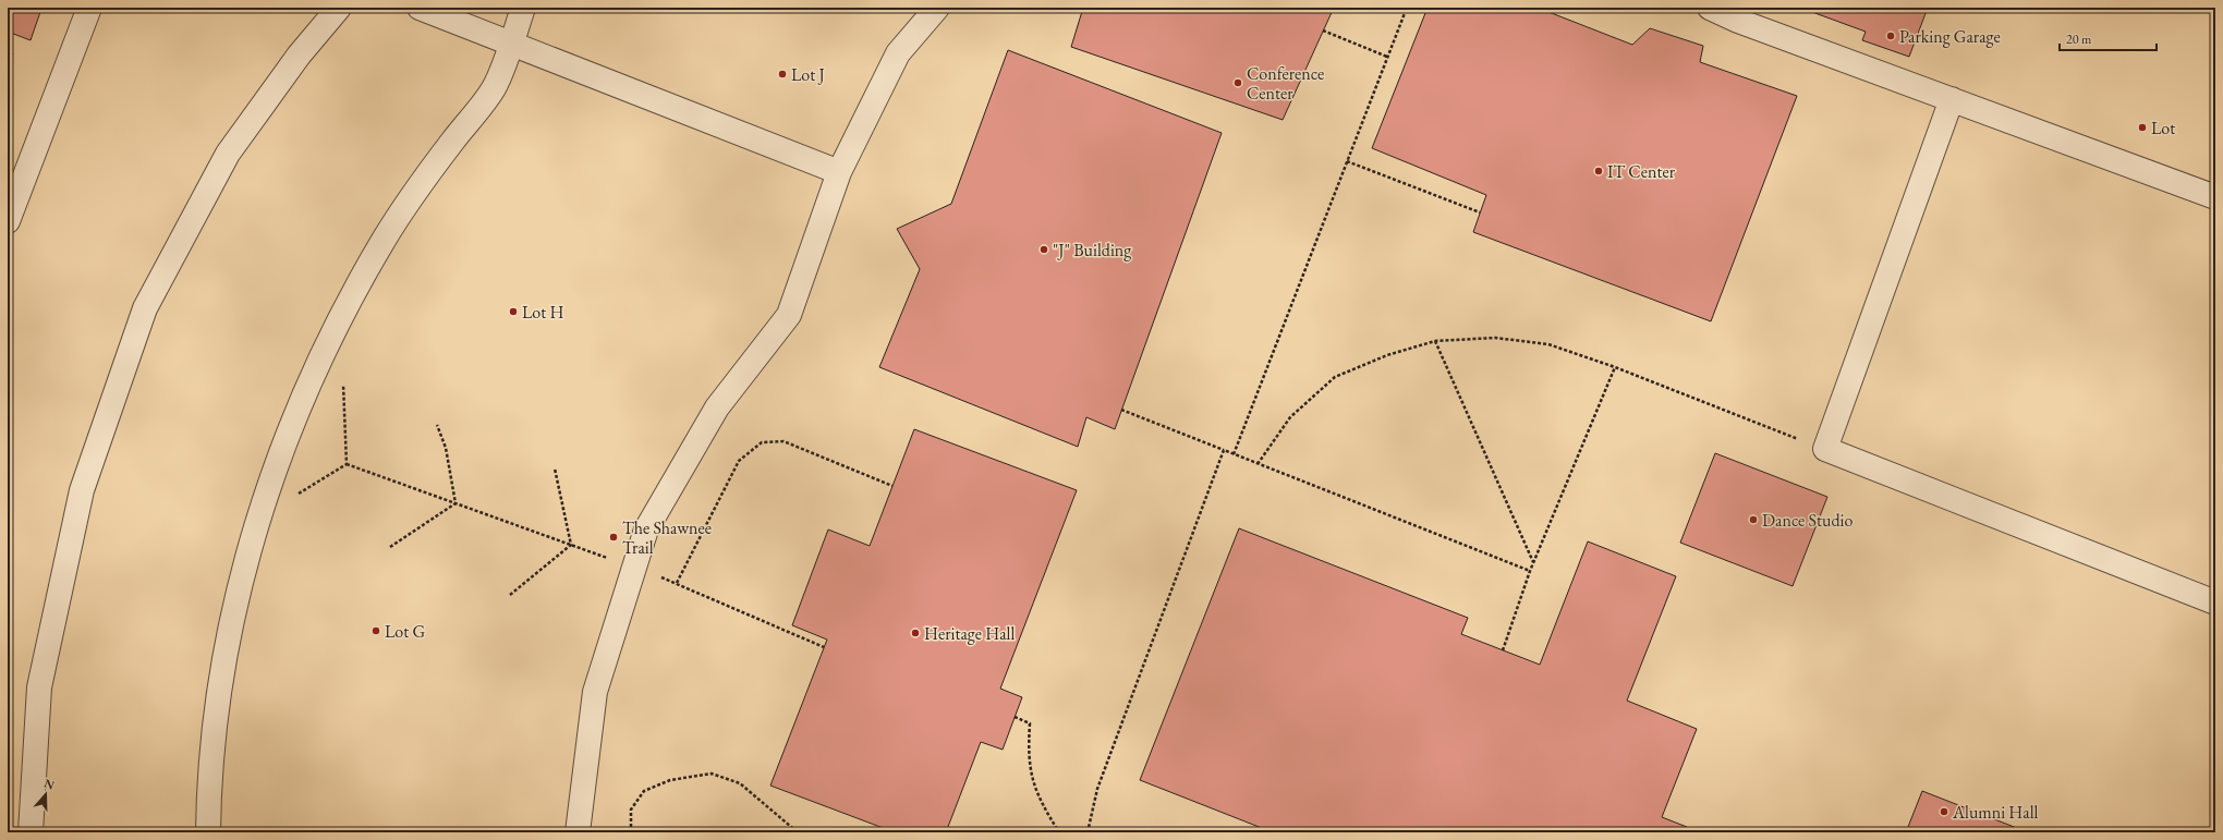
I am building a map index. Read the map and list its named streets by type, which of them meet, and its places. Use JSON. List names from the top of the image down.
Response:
{
  "places": [
    "Parking Garage",
    "Lot J",
    "Conference Center",
    "Lot",
    "IT Center",
    "\"J\" Building",
    "Lot H",
    "Dance Studio",
    "The Shawnee Trail",
    "Lot G",
    "Heritage Hall",
    "Alumni Hall"
  ],
  "scale_bar": "20 m",
  "north": "top"
}
